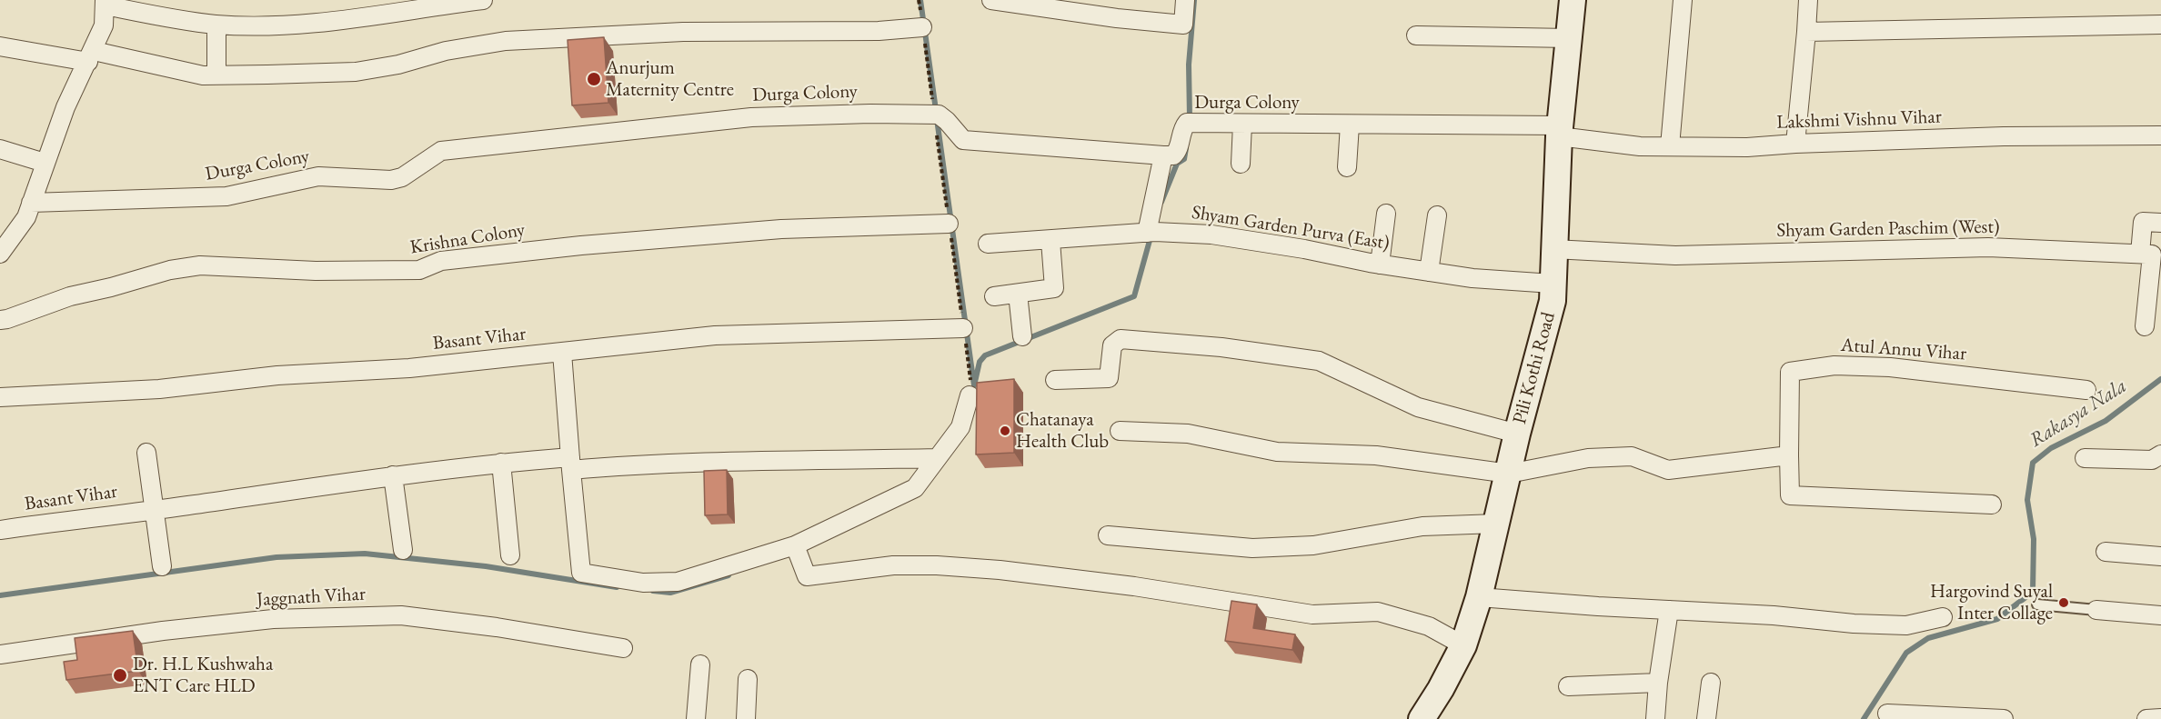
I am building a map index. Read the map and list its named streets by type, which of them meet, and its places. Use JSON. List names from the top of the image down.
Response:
{
  "streets": {
    "street": [
      "Durga Colony",
      "Lakshmi Vishnu Vihar",
      "Shyam Garden Purva (East)",
      "Shyam Garden Paschim (West)",
      "Krishna Colony",
      "Basant Vihar",
      "Atul Annu Vihar",
      "Pili Kothi Road",
      "Jaggnath Vihar"
    ]
  },
  "crossings": [
    ["Durga Colony", "Lakshmi Vishnu Vihar"],
    ["Durga Colony", "Pili Kothi Road"],
    ["Lakshmi Vishnu Vihar", "Pili Kothi Road"],
    ["Shyam Garden Purva (East)", "Pili Kothi Road"],
    ["Shyam Garden Paschim (West)", "Pili Kothi Road"]
  ],
  "water": ["Rakasya Nala"],
  "places": [
    "Anurjum Maternity Centre",
    "Chatanaya Health Club",
    "Hargovind Suyal Inter Collage",
    "Dr. H.L Kushwaha ENT Care HLD"
  ]
}
